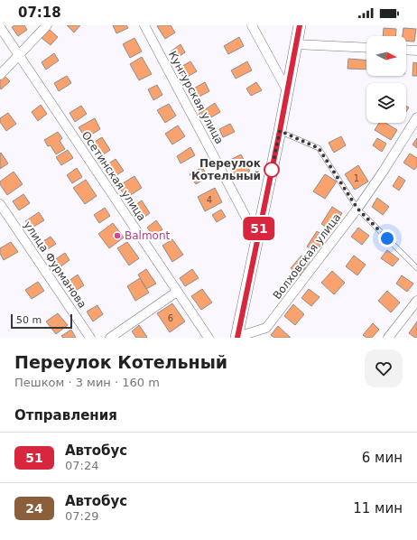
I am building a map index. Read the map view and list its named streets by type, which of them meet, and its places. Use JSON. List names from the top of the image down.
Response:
{
  "streets": {
    "street": [
      "Кунгурская улица",
      "Осетинская улица",
      "Волховская улица",
      "улица Фурманова"
    ]
  },
  "places": ["Переулок Котельный", "Balmont"],
  "lines": ["bus line 51"],
  "house_numbers": ["1", "4", "6"],
  "scale_bar": "50 m",
  "north": "right",
  "page": {
    "status": "07:18",
    "on_map": "51",
    "scale": "50 m",
    "heading": [
      ["Переулок Котельный", "Пешком · 3 мин · 160 m"],
      "Отправления"
    ],
    "list": [
      {
        "mark": "51",
        "name": "Автобус",
        "note": "07:24",
        "value": "6 мин"
      },
      {
        "mark": "24",
        "name": "Автобус",
        "note": "07:29",
        "value": "11 мин"
      }
    ]
  }
}
